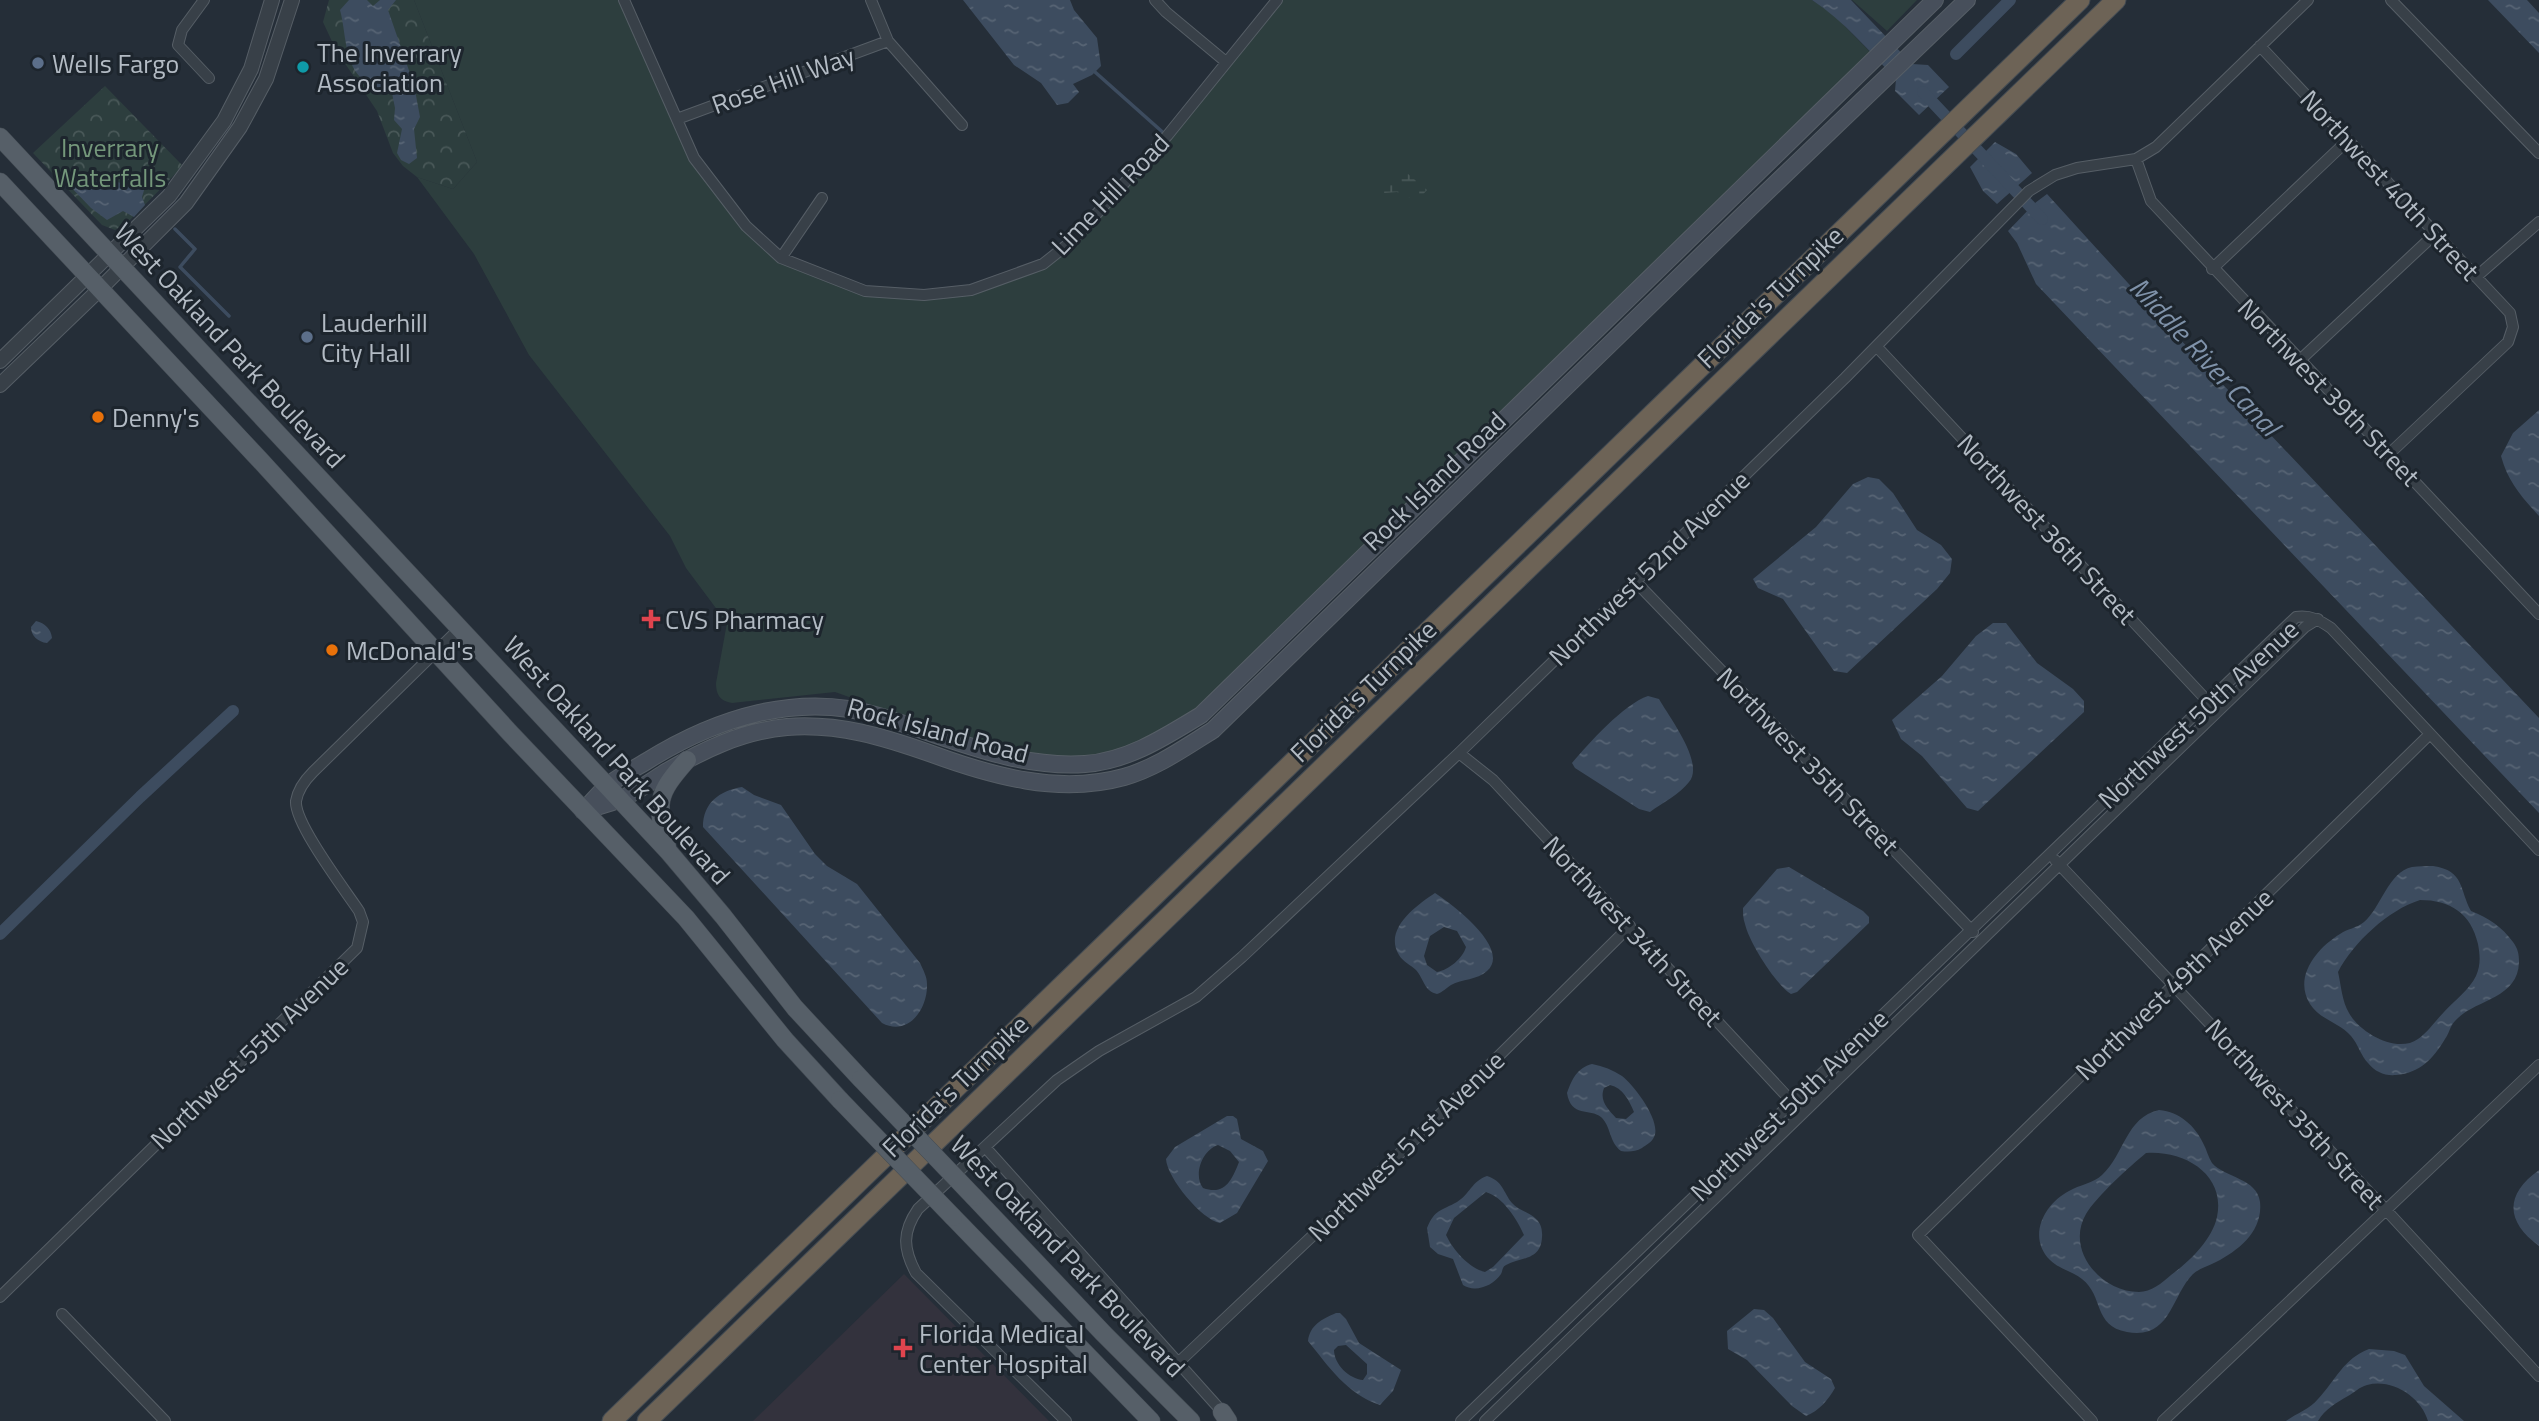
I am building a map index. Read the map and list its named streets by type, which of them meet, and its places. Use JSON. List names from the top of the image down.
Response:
{
  "streets": {
    "highway": ["Florida's Turnpike"],
    "main road": ["West Oakland Park Boulevard", "Rock Island Road"],
    "street": [
      "Rose Hill Way",
      "Northwest 40th Street",
      "Lime Hill Road",
      "Northwest 39th Street",
      "Northwest 36th Street",
      "Northwest 52nd Avenue",
      "Northwest 50th Avenue",
      "Northwest 35th Street",
      "Northwest 34th Street",
      "Northwest 49th Avenue",
      "Northwest 55th Avenue",
      "Northwest 51st Avenue"
    ]
  },
  "crossings": [
    ["Rose Hill Way", "Lime Hill Road"],
    ["Northwest 40th Street", "Northwest 39th Street"],
    ["Northwest 40th Street", "Northwest 52nd Avenue"],
    ["West Oakland Park Boulevard", "Rock Island Road"],
    ["West Oakland Park Boulevard", "Northwest 55th Avenue"],
    ["Northwest 39th Street", "Northwest 52nd Avenue"],
    ["Northwest 36th Street", "Northwest 52nd Avenue"],
    ["Northwest 36th Street", "Northwest 50th Avenue"],
    ["Northwest 52nd Avenue", "Northwest 35th Street"],
    ["Northwest 52nd Avenue", "Northwest 34th Street"],
    ["Northwest 50th Avenue", "Northwest 35th Street"],
    ["Northwest 50th Avenue", "Northwest 34th Street"],
    ["Northwest 35th Street", "Northwest 49th Avenue"],
    ["Northwest 34th Street", "Northwest 51st Avenue"]
  ],
  "water": ["Middle River Canal"],
  "parks": ["Inverrary Waterfalls"],
  "places": {
    "other": [
      "Wells Fargo",
      "The Inverrary Association",
      "Lauderhill City Hall",
      "Denny's",
      "McDonald's"
    ],
    "health": ["CVS Pharmacy", "Florida Medical Center Hospital"]
  }
}
